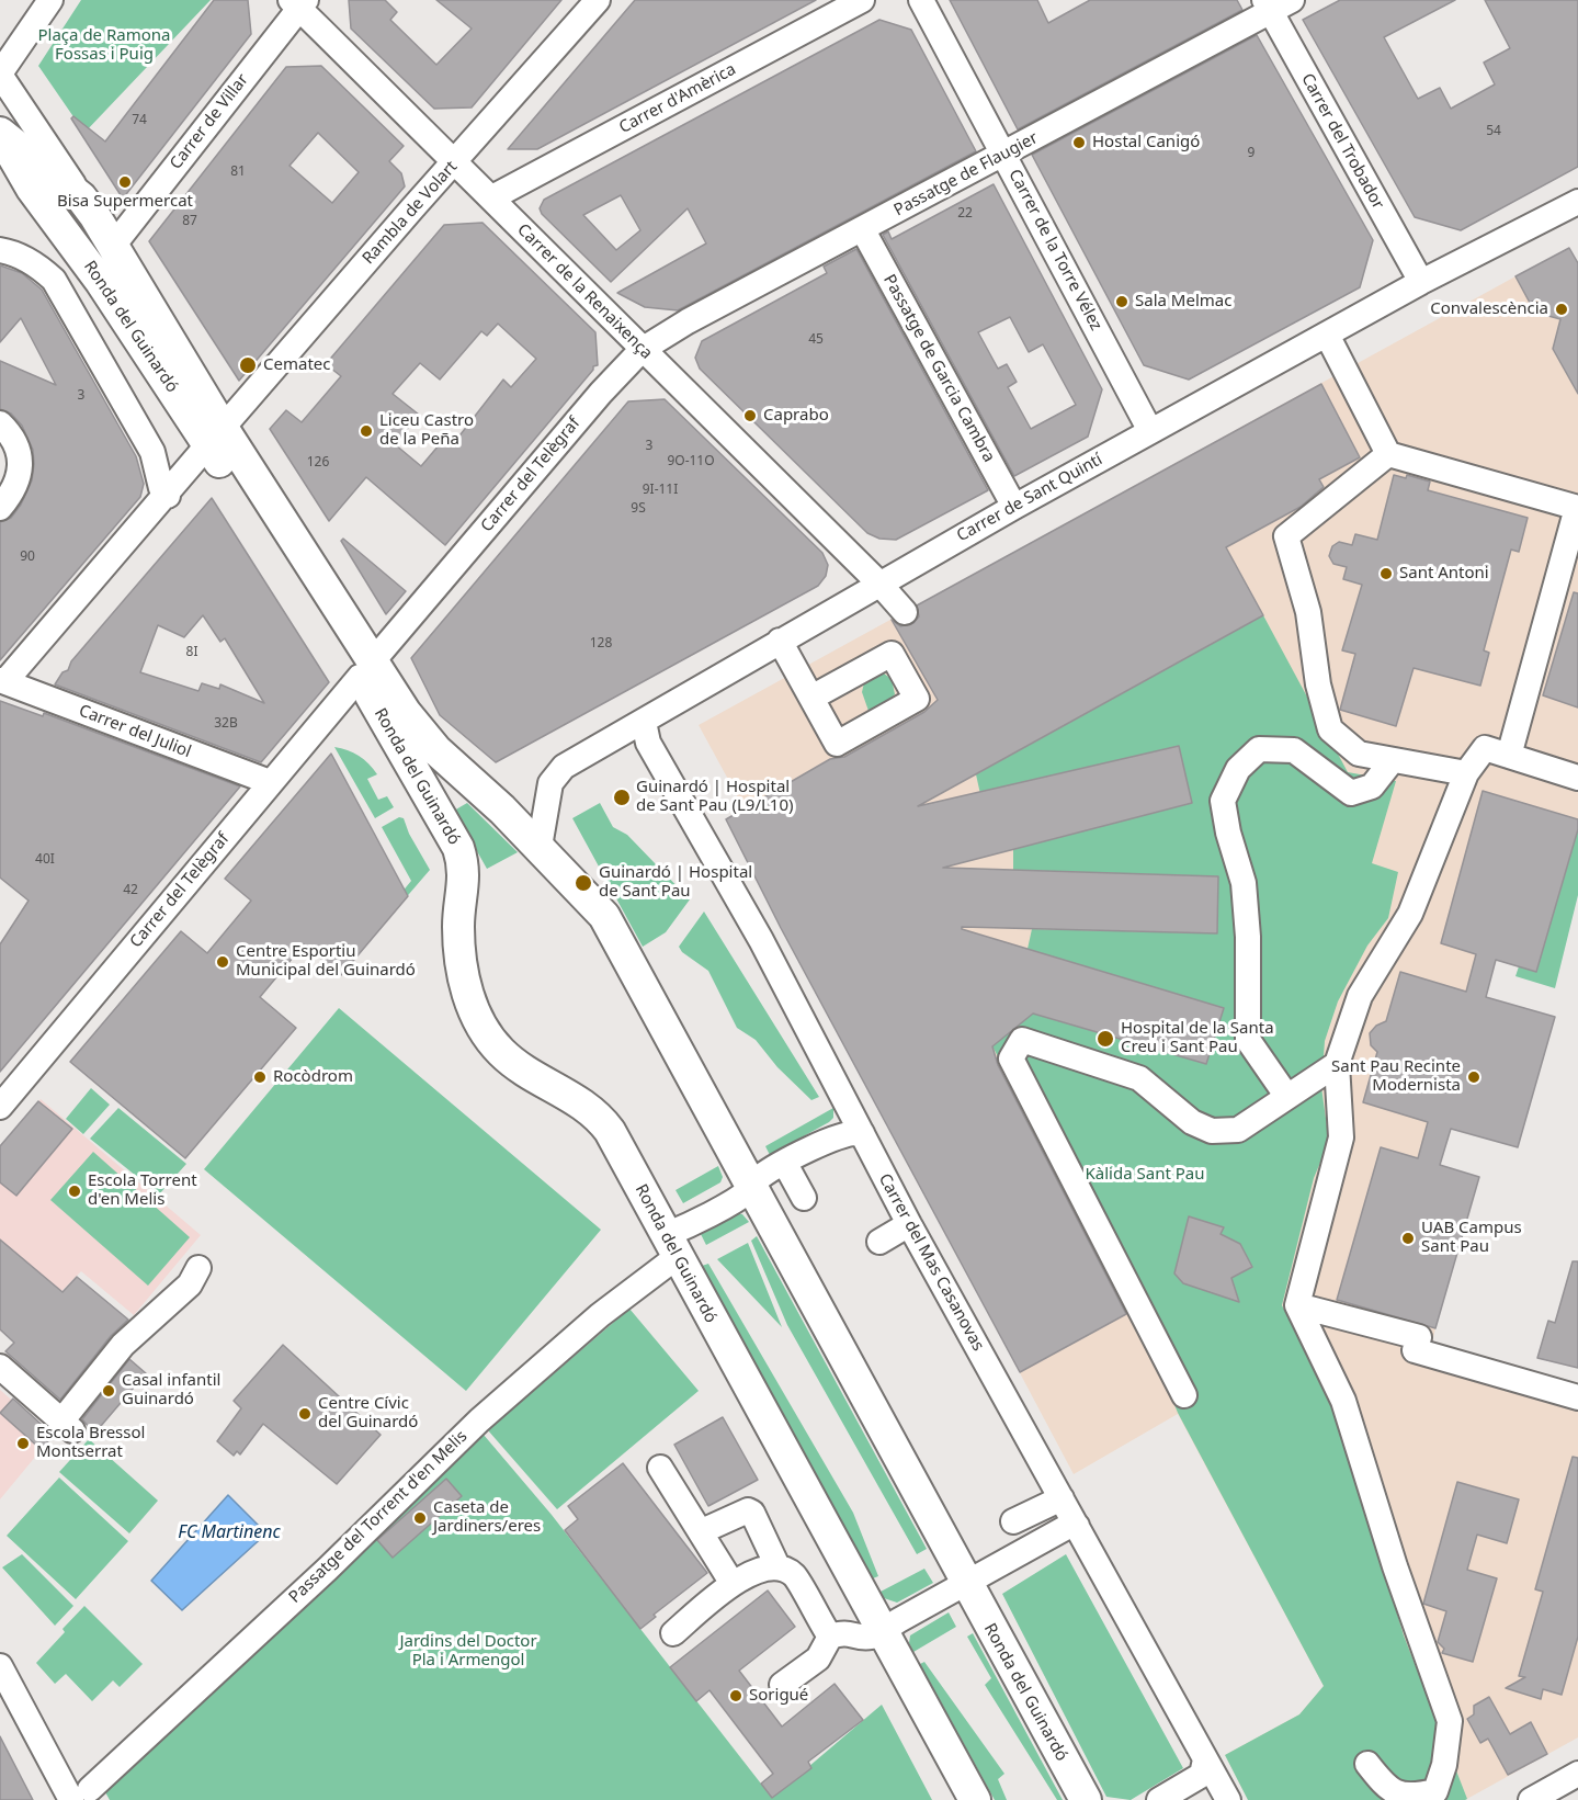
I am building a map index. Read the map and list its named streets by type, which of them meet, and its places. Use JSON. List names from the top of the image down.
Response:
{
  "streets": {
    "main road": ["Ronda del Guinardó"],
    "street": [
      "Carrer d'Amèrica",
      "Carrer de Villar",
      "Carrer del Trobador",
      "Passatge de Flaugier",
      "Rambla de Volart",
      "Carrer de la Torre Vélez",
      "Carrer de la Renaixença",
      "Passatge de Garcia Cambra",
      "Carrer del Telègraf",
      "Carrer de Sant Quintí",
      "Carrer del Juliol",
      "Carrer del Mas Casanovas",
      "Passatge del Torrent d'en Melis"
    ]
  },
  "crossings": [
    ["Carrer d'Amèrica", "Carrer de la Renaixença"],
    ["Carrer de Villar", "Carrer de la Renaixença"],
    ["Carrer de Villar", "Ronda del Guinardó"],
    ["Carrer del Trobador", "Passatge de Flaugier"],
    ["Carrer del Trobador", "Carrer de Sant Quintí"],
    ["Passatge de Flaugier", "Carrer de la Torre Vélez"],
    ["Passatge de Flaugier", "Carrer de la Renaixença"],
    ["Passatge de Flaugier", "Passatge de Garcia Cambra"],
    ["Passatge de Flaugier", "Carrer del Telègraf"],
    ["Rambla de Volart", "Carrer de la Renaixença"],
    ["Rambla de Volart", "Ronda del Guinardó"],
    ["Rambla de Volart", "Carrer del Juliol"],
    ["Carrer de la Torre Vélez", "Carrer de Sant Quintí"],
    ["Carrer de la Renaixença", "Carrer del Telègraf"],
    ["Carrer de la Renaixença", "Carrer de Sant Quintí"],
    ["Ronda del Guinardó", "Carrer del Telègraf"],
    ["Ronda del Guinardó", "Carrer de Sant Quintí"],
    ["Ronda del Guinardó", "Passatge del Torrent d'en Melis"],
    ["Passatge de Garcia Cambra", "Carrer de Sant Quintí"],
    ["Carrer del Telègraf", "Carrer del Juliol"],
    ["Carrer de Sant Quintí", "Carrer del Mas Casanovas"],
    ["Carrer del Mas Casanovas", "Passatge del Torrent d'en Melis"]
  ],
  "water": ["FC Martinenc"],
  "parks": ["Plaça de Ramona Fossas i Puig", "Kàlida Sant Pau", "Jardins del Doctor Pla i Armengol"],
  "places": [
    "Hostal Canigó",
    "Bisa Supermercat",
    "Sala Melmac",
    "Convalescència",
    "Cematec",
    "Caprabo",
    "Liceu Castro de la Peña",
    "Sant Antoni",
    "Guinardó | Hospital de Sant Pau (L9/L10)",
    "Guinardó | Hospital de Sant Pau",
    "Centre Esportiu Municipal del Guinardó",
    "Hospital de la Santa Creu i Sant Pau",
    "Rocòdrom",
    "Sant Pau Recinte Modernista",
    "Escola Torrent d'en Melis",
    "UAB Campus Sant Pau",
    "Casal infantil Guinardó",
    "Centre Cívic del Guinardó",
    "Escola Bressol Montserrat",
    "Caseta de Jardiners/eres",
    "Sorigué"
  ],
  "house_numbers": [
    "74",
    "54",
    "9",
    "81",
    "22",
    "87",
    "45",
    "3",
    "3",
    "9O-11O",
    "126",
    "9I-11I",
    "9S",
    "90",
    "128",
    "8I",
    "32B",
    "40I",
    "42"
  ]
}
